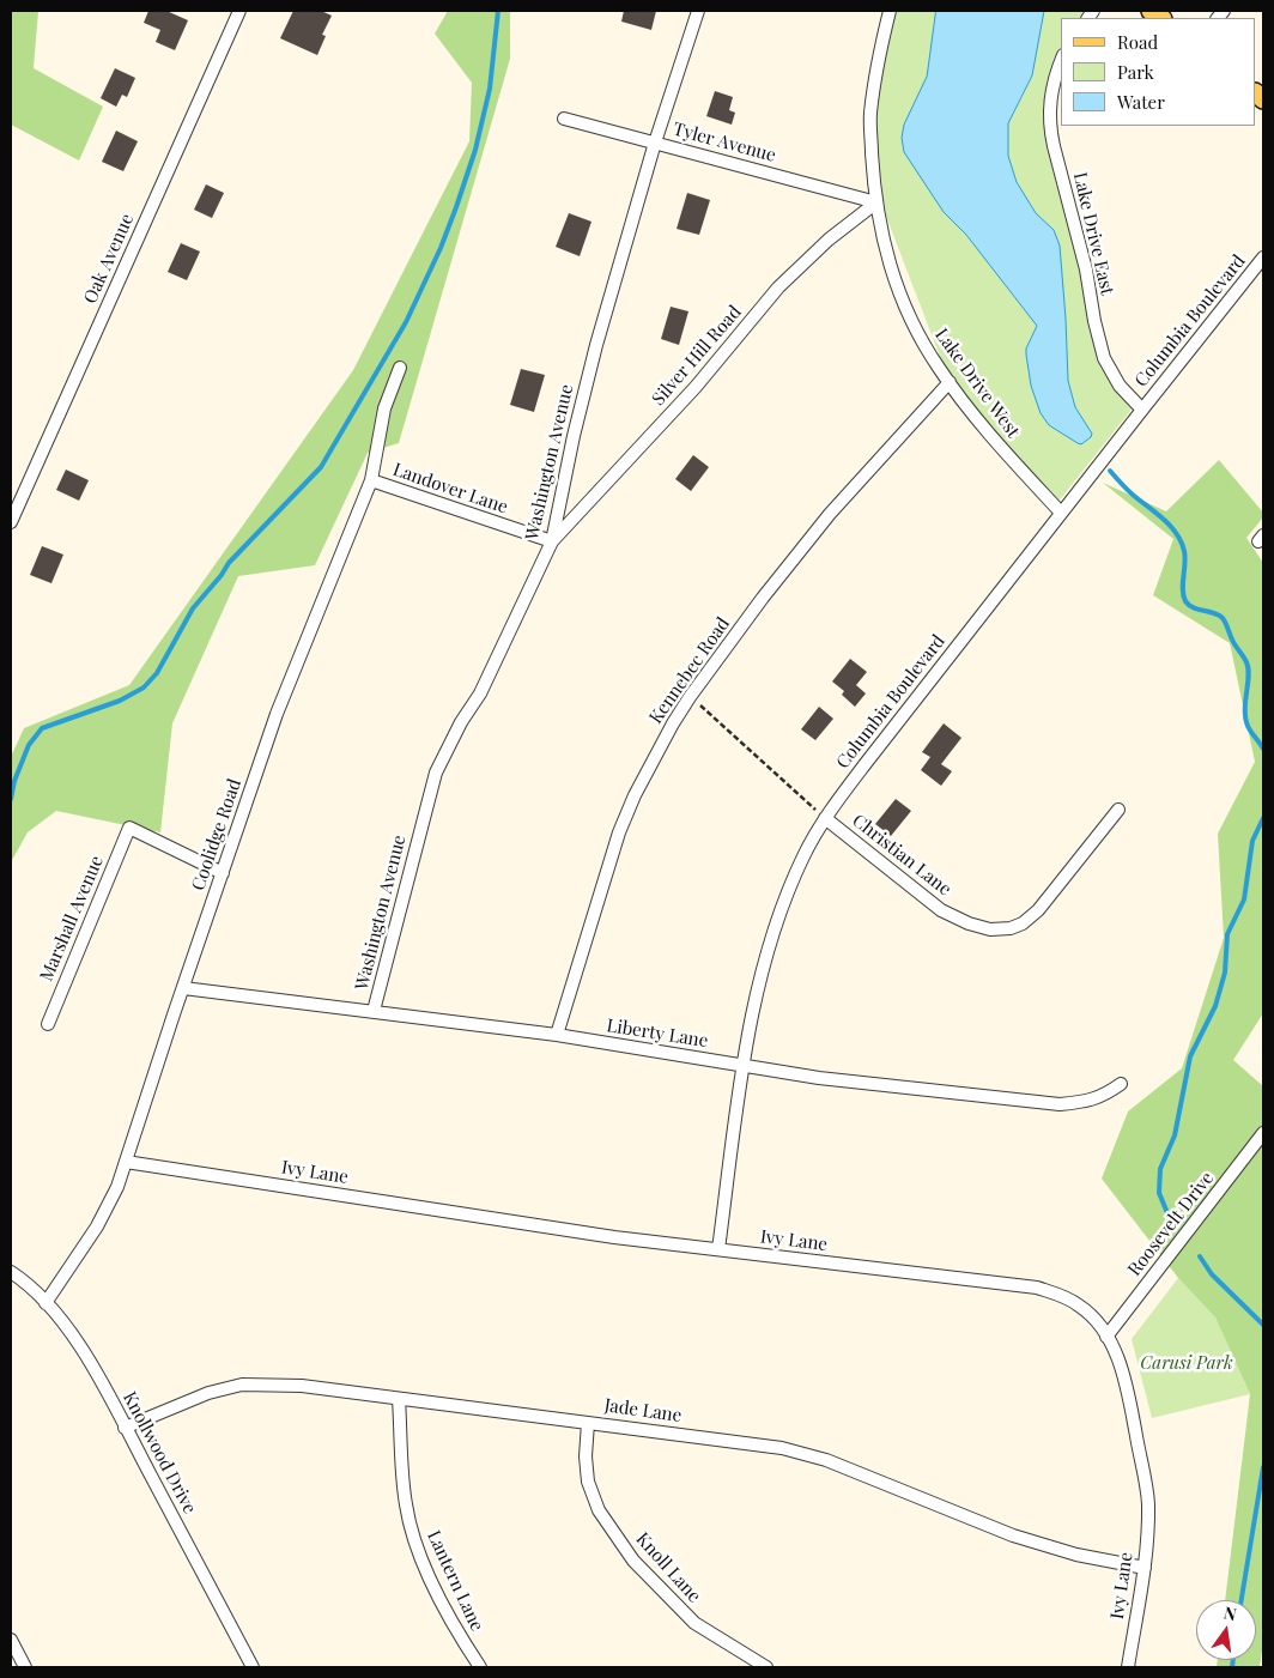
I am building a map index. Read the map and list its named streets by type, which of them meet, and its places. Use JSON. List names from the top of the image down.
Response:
{
  "streets": {
    "street": [
      "Tyler Avenue",
      "Lake Drive East",
      "Oak Avenue",
      "Columbia Boulevard",
      "Silver Hill Road",
      "Lake Drive West",
      "Washington Avenue",
      "Landover Lane",
      "Kennebec Road",
      "Coolidge Road",
      "Christian Lane",
      "Marshall Avenue",
      "Liberty Lane",
      "Ivy Lane",
      "Roosevelt Drive",
      "Jade Lane",
      "Knollwood Drive",
      "Knoll Lane",
      "Lantern Lane"
    ]
  },
  "crossings": [
    ["Tyler Avenue", "Silver Hill Road"],
    ["Tyler Avenue", "Lake Drive West"],
    ["Tyler Avenue", "Washington Avenue"],
    ["Lake Drive East", "Columbia Boulevard"],
    ["Columbia Boulevard", "Lake Drive West"],
    ["Columbia Boulevard", "Christian Lane"],
    ["Columbia Boulevard", "Liberty Lane"],
    ["Columbia Boulevard", "Ivy Lane"],
    ["Silver Hill Road", "Lake Drive West"],
    ["Silver Hill Road", "Washington Avenue"],
    ["Silver Hill Road", "Landover Lane"],
    ["Lake Drive West", "Kennebec Road"],
    ["Washington Avenue", "Landover Lane"],
    ["Washington Avenue", "Liberty Lane"],
    ["Landover Lane", "Coolidge Road"],
    ["Kennebec Road", "Liberty Lane"],
    ["Coolidge Road", "Marshall Avenue"],
    ["Coolidge Road", "Liberty Lane"],
    ["Coolidge Road", "Ivy Lane"],
    ["Coolidge Road", "Knollwood Drive"],
    ["Ivy Lane", "Roosevelt Drive"],
    ["Ivy Lane", "Jade Lane"],
    ["Jade Lane", "Knollwood Drive"],
    ["Jade Lane", "Knoll Lane"],
    ["Jade Lane", "Lantern Lane"]
  ],
  "parks": ["Carusi Park"],
  "legend": ["Road", "Park", "Water"],
  "north": "top"
}
